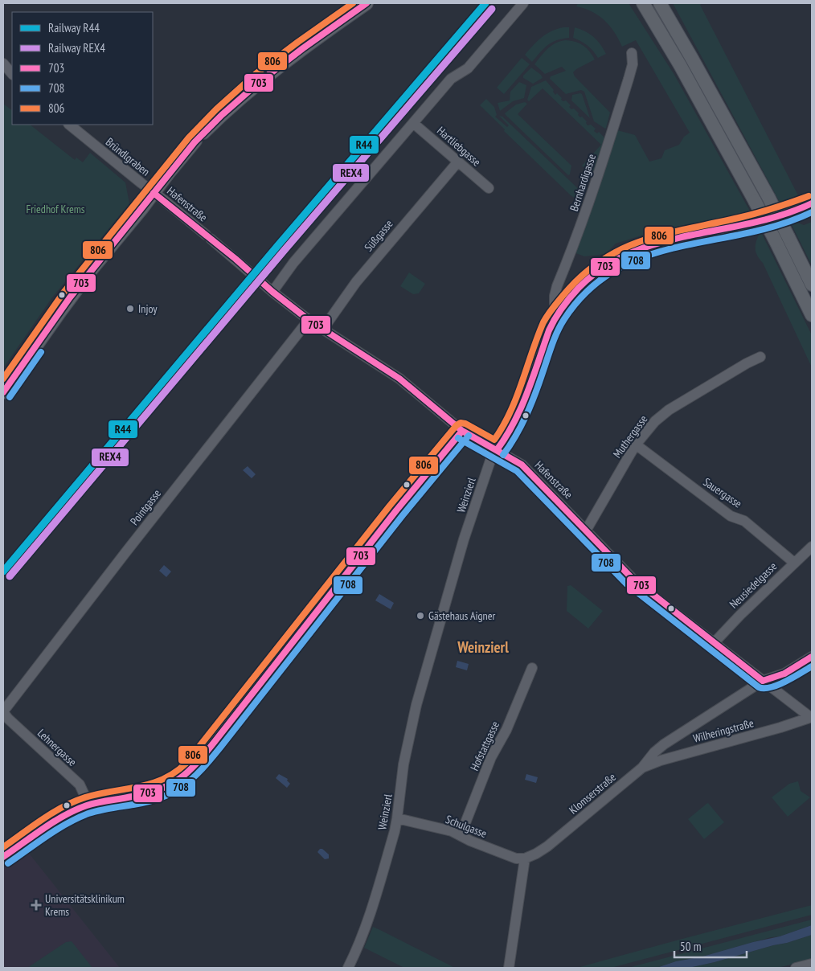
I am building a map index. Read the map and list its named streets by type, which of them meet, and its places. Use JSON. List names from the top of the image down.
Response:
{
  "streets": {
    "street": [
      "Hartliebgasse",
      "Bründlgraben",
      "Bernhardigasse",
      "Hafenstraße",
      "Süßgasse",
      "Muthergasse",
      "Sauergasse",
      "Weinzierl",
      "Pointgasse",
      "Neusiedelgasse",
      "Wilheringstraße",
      "Hofstattgasse",
      "Lehnergasse",
      "Klomserstraße",
      "Schulgasse"
    ]
  },
  "crossings": [
    ["Hartliebgasse", "Süßgasse"],
    ["Bründlgraben", "Hafenstraße"],
    ["Bernhardigasse", "Weinzierl"],
    ["Hafenstraße", "Süßgasse"],
    ["Hafenstraße", "Muthergasse"],
    ["Hafenstraße", "Weinzierl"],
    ["Hafenstraße", "Pointgasse"],
    ["Hafenstraße", "Neusiedelgasse"],
    ["Hafenstraße", "Wilheringstraße"],
    ["Hafenstraße", "Klomserstraße"],
    ["Muthergasse", "Sauergasse"],
    ["Sauergasse", "Neusiedelgasse"],
    ["Weinzierl", "Schulgasse"],
    ["Pointgasse", "Lehnergasse"],
    ["Wilheringstraße", "Klomserstraße"],
    ["Hofstattgasse", "Schulgasse"],
    ["Klomserstraße", "Schulgasse"]
  ],
  "districts": ["Weinzierl"],
  "parks": ["Friedhof Krems"],
  "places": {
    "other": ["Injoy", "Gästehaus Aigner"],
    "health": ["Universitätsklinikum Krems"]
  },
  "lines": [
    "rail line R44",
    "transit line 703",
    "transit line 806",
    "rail line REX4",
    "transit line 708"
  ],
  "legend": [
    "Railway R44",
    "Railway REX4",
    "703",
    "708",
    "806"
  ],
  "scale_bar": "50 m"
}
